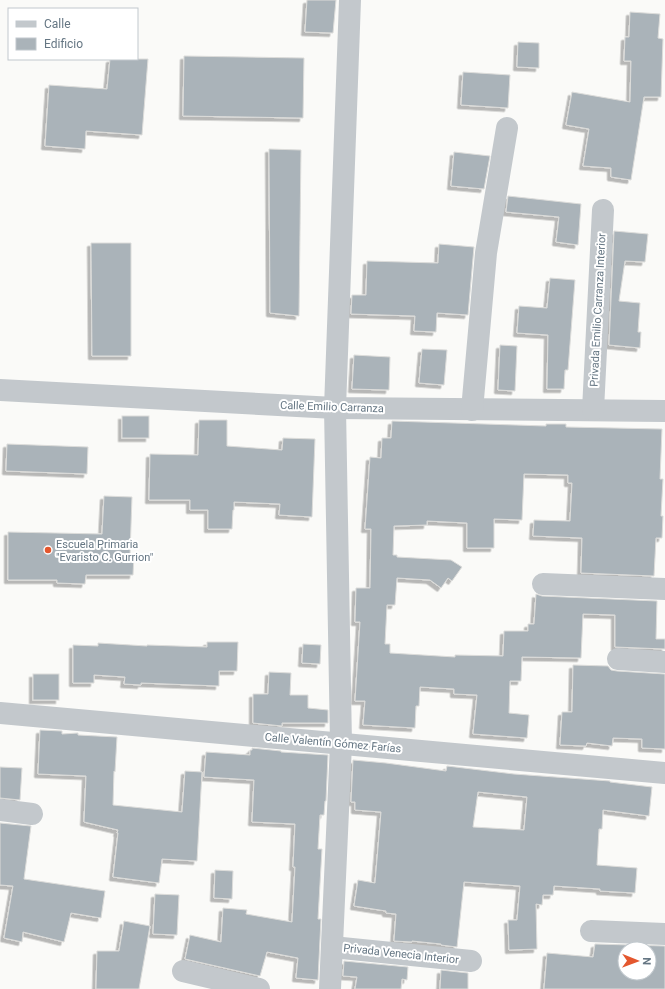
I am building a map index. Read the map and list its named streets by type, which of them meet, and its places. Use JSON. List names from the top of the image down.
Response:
{
  "streets": {
    "street": [
      "Privada Emilio Carranza Interior",
      "Calle Emilio Carranza",
      "Calle Valentín Gómez Farías",
      "Privada Venecia Interior"
    ]
  },
  "crossings": [
    ["Privada Emilio Carranza Interior", "Calle Emilio Carranza"]
  ],
  "places": ["Escuela Primaria \"Evaristo C. Gurrion\""],
  "legend": ["Calle", "Edificio"],
  "north": "right"
}
